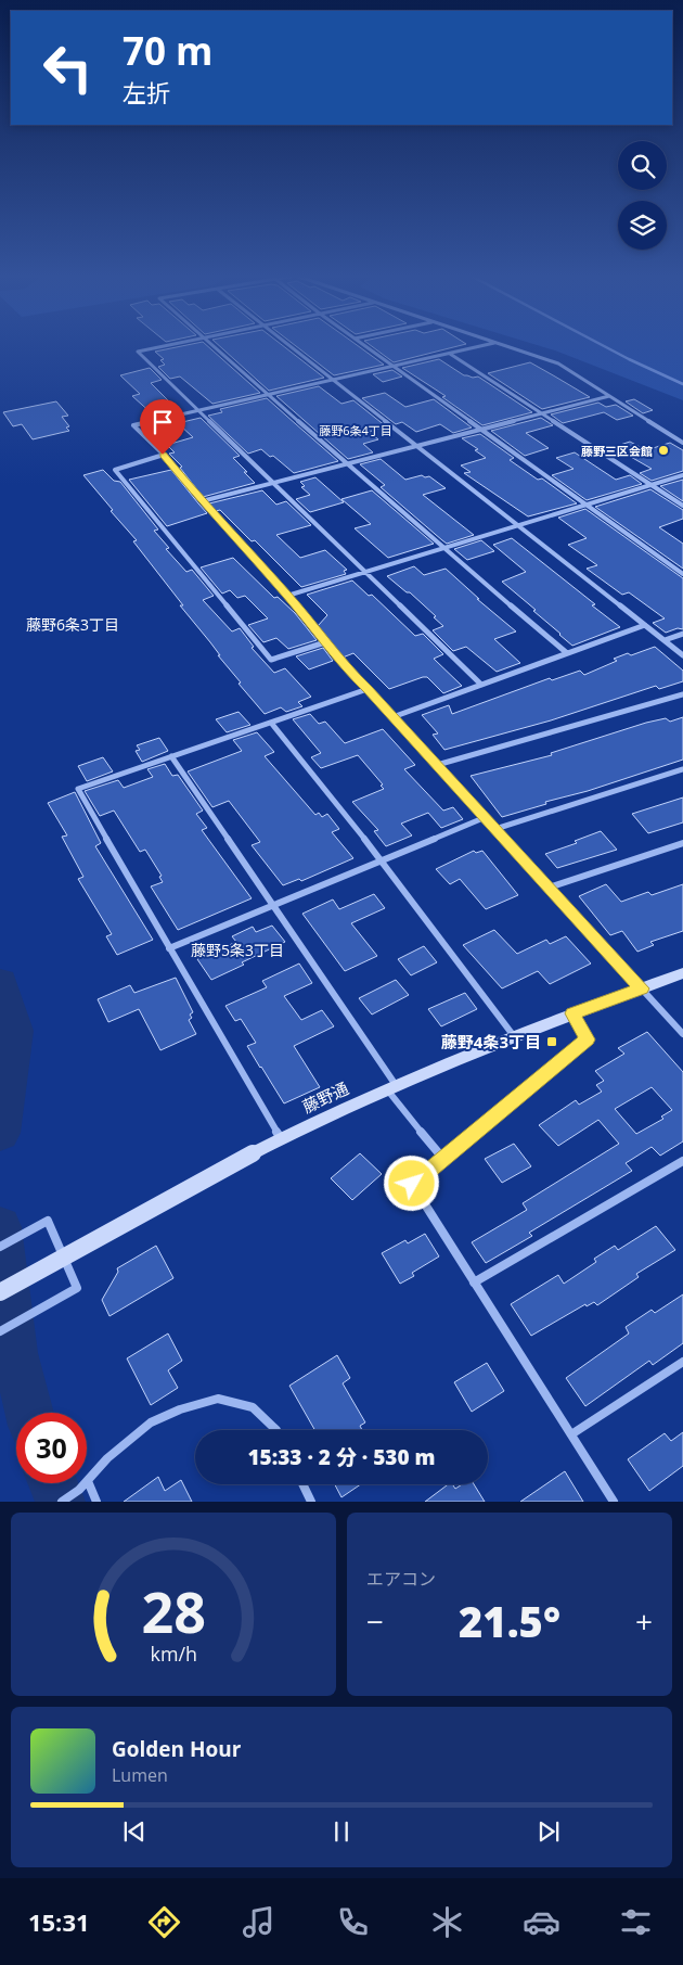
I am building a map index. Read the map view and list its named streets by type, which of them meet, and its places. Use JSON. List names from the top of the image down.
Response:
{
  "streets": {
    "street": ["藤野通"]
  },
  "districts": ["藤野6条4丁目", "藤野6条3丁目", "藤野5条3丁目"],
  "places": {
    "other": ["藤野三区会館"],
    "transit": ["藤野4条3丁目"]
  },
  "page": {
    "turn": ["70 m", "左折"],
    "limit": "30",
    "trip": "15:33 · 2 分 · 530 m",
    "tile": "エアコン",
    "heat": ["−", "21.5°", "+"],
    "song": ["Golden Hour", "Lumen"],
    "tabs": "15:31",
    "gauge": ["28", "km/h"]
  }
}
